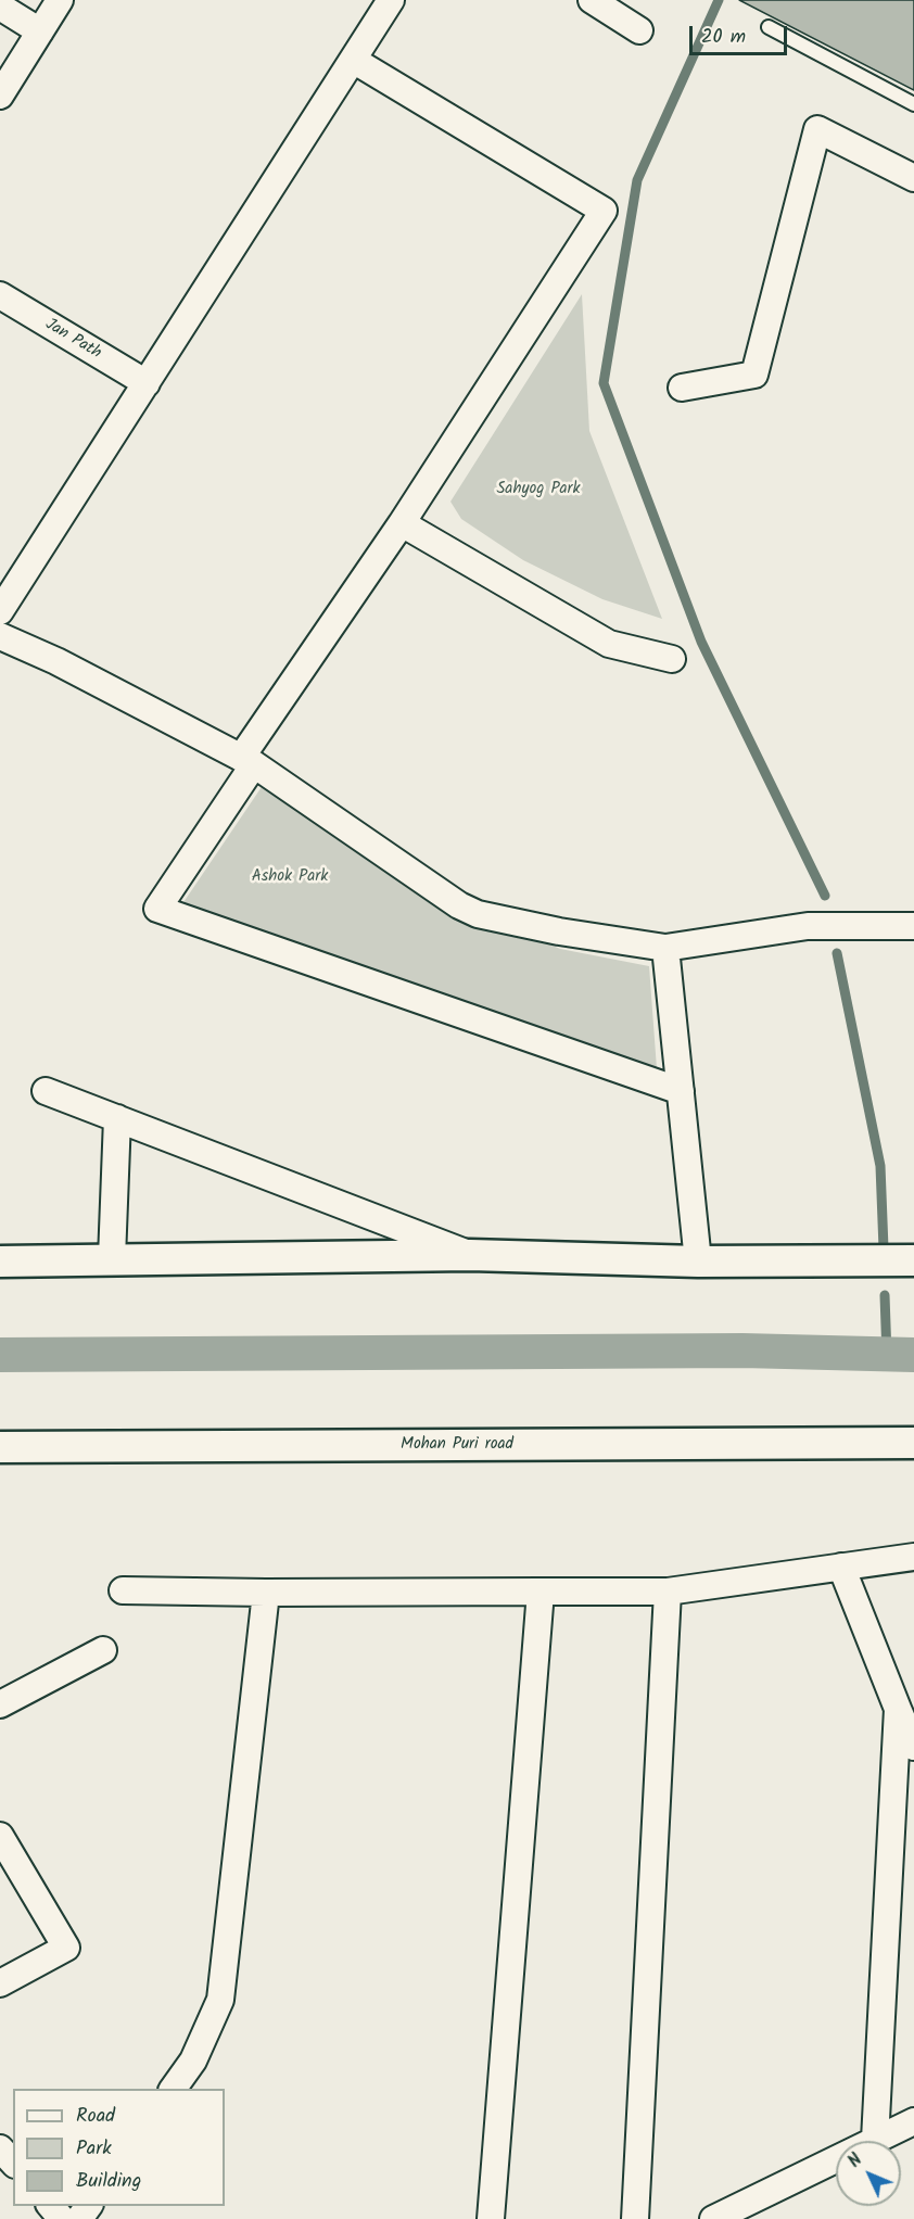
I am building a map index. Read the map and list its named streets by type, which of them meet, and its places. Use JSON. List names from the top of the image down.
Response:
{
  "streets": {
    "street": ["Jan Path", "Mohan Puri road"]
  },
  "parks": ["Sahyog Park", "Ashok Park"],
  "legend": ["Road", "Park", "Building"],
  "scale_bar": "20 m",
  "north": "top left"
}
